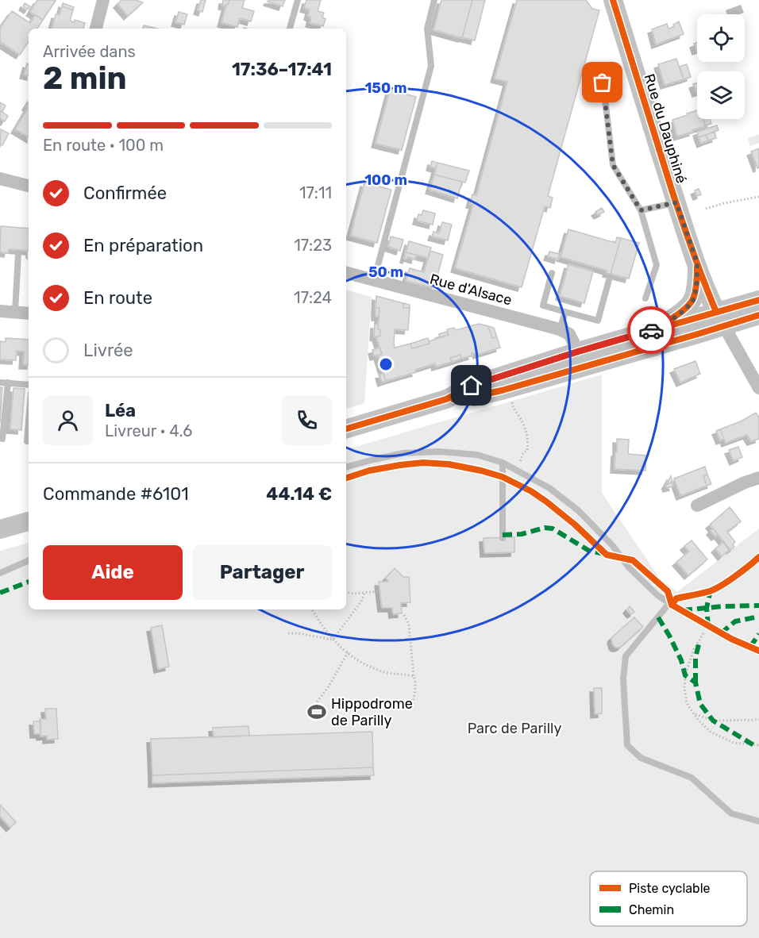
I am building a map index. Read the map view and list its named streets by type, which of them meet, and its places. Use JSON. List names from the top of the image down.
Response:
{
  "streets": {
    "main road": ["Rue du Dauphiné"],
    "street": ["Rue d'Alsace"]
  },
  "parks": ["Parc de Parilly"],
  "places": {
    "sports": ["Hippodrome de Parilly"]
  },
  "legend": ["Piste cyclable", "Chemin"],
  "page": {
    "heading": ["2 min", "Arrivée dans", "17:36–17:41"],
    "panel": [
      "Léa",
      "Livreur · 4.6",
      "Commande #6101",
      "44.14 €"
    ],
    "bar": "En route · 100 m",
    "list": [
      ["Confirmée", "17:11"],
      ["En préparation", "17:23"],
      ["En route", "17:24"],
      "Livrée"
    ],
    "buttons": ["Aide", "Partager"]
  },
  "rings": ["150 m", "100 m", "50 m"]
}
